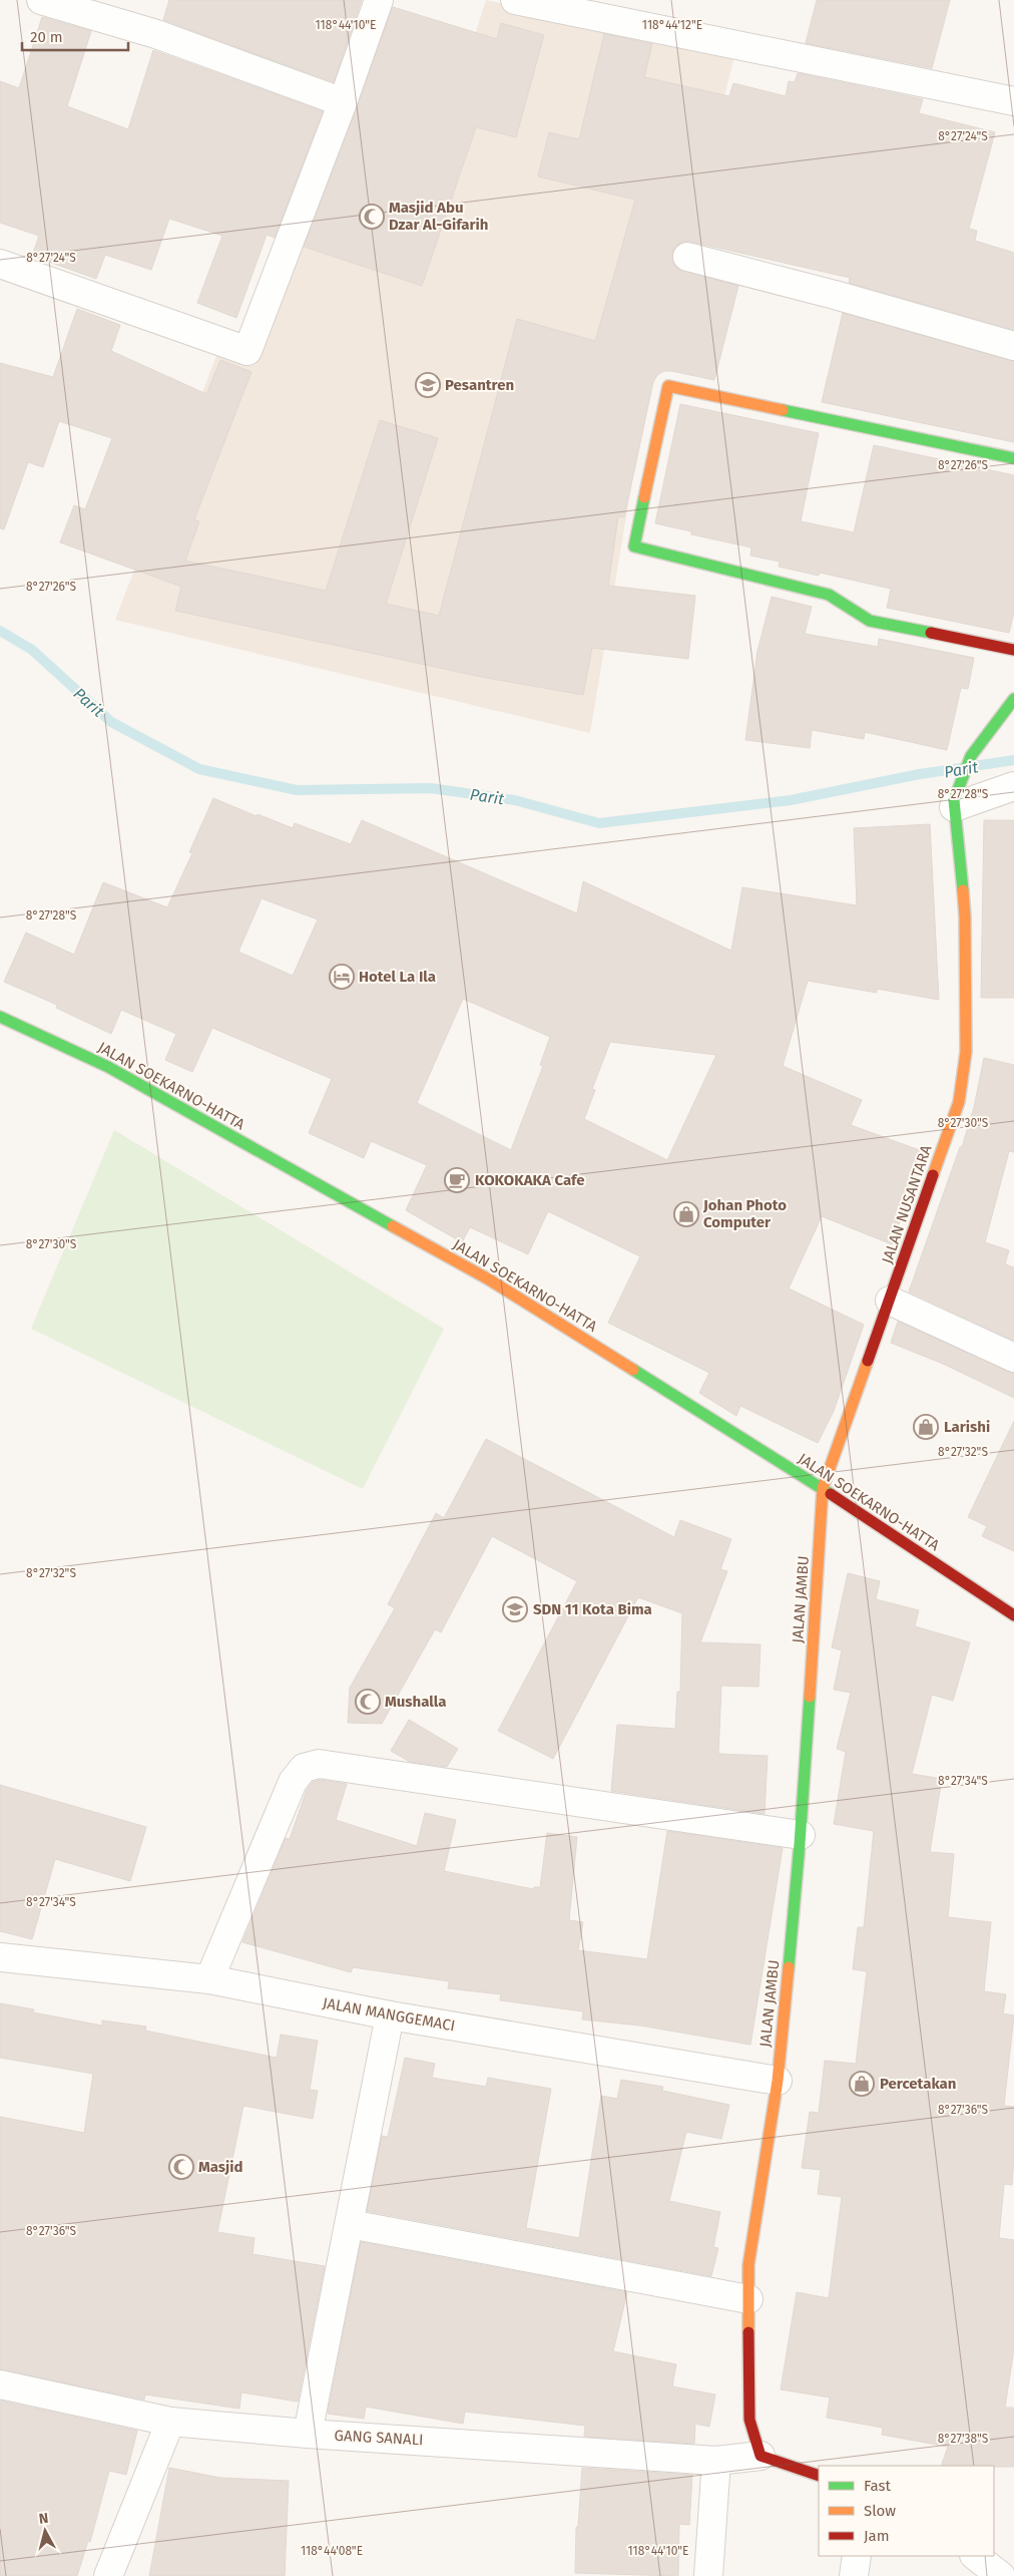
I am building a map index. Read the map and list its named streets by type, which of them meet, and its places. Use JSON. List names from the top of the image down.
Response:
{
  "streets": {
    "main road": ["JALAN SOEKARNO-HATTA", "JALAN NUSANTARA", "JALAN JAMBU"],
    "street": ["JALAN MANGGEMACI", "GANG SANALI"]
  },
  "crossings": [
    ["JALAN SOEKARNO-HATTA", "JALAN NUSANTARA"],
    ["JALAN SOEKARNO-HATTA", "JALAN JAMBU"],
    ["JALAN NUSANTARA", "JALAN JAMBU"],
    ["JALAN JAMBU", "JALAN MANGGEMACI"],
    ["JALAN JAMBU", "GANG SANALI"]
  ],
  "water": ["Parit"],
  "places": {
    "mosque": ["Masjid Abu Dzar Al-Gifarih", "Mushalla", "Masjid"],
    "school or university": ["Pesantren", "SDN 11 Kota Bima"],
    "hotel": ["Hotel La Ila"],
    "cafe": ["KOKOKAKA Cafe"],
    "shop": ["Johan Photo Computer", "Larishi", "Percetakan"]
  },
  "legend": ["Fast", "Slow", "Jam"],
  "scale_bar": "20 m",
  "north": "top",
  "coordinates": [
    "118°44'10\"E",
    "118°44'12\"E",
    "8°27'24\"S",
    "8°27'26\"S",
    "8°27'28\"S",
    "8°27'30\"S",
    "8°27'32\"S",
    "8°27'34\"S",
    "8°27'36\"S",
    "8°27'38\"S",
    "118°44'08\"E"
  ]
}
